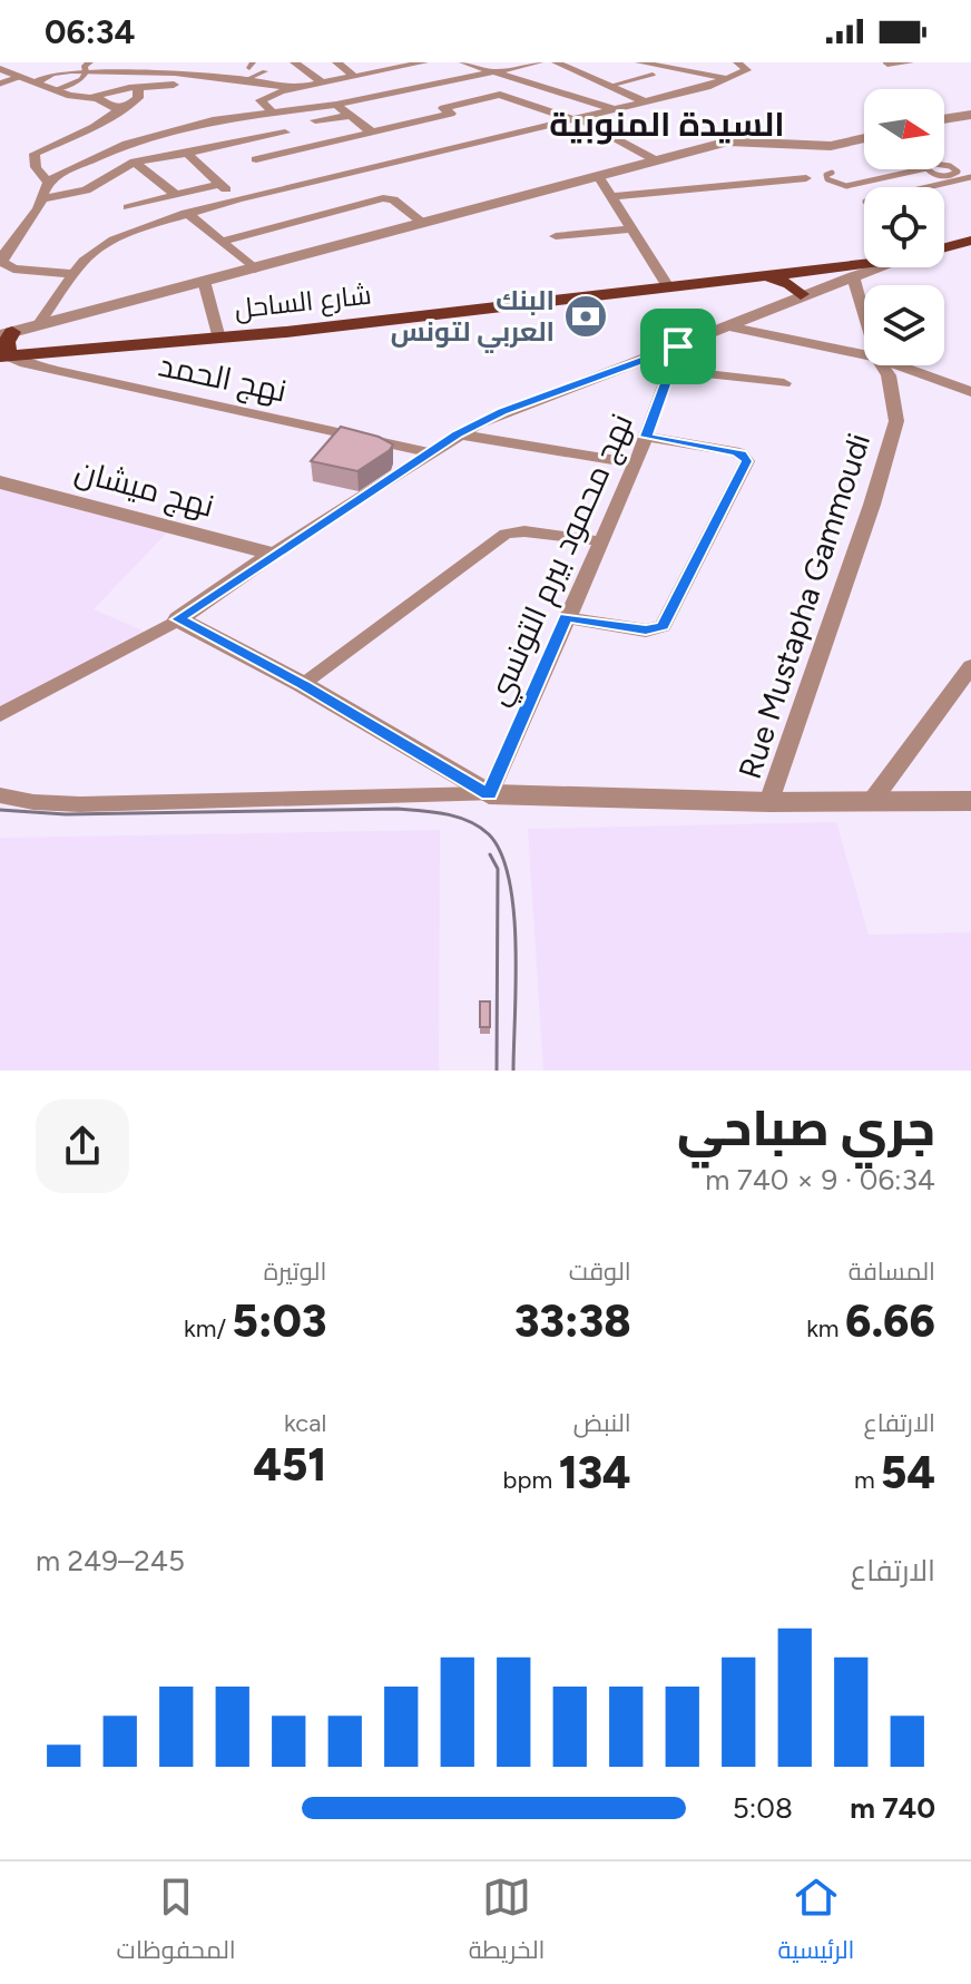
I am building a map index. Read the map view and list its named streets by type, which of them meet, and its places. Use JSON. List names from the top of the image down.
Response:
{
  "streets": {
    "main road": ["شارع الساحل"],
    "street": [
      "نهج الحمد",
      "نهج ميشان",
      "نهج محمود بيرم التونسي",
      "Rue Mustapha Gammoudi"
    ]
  },
  "crossings": [
    ["شارع الساحل", "نهج الحمد"]
  ],
  "districts": ["السيدة المنوبية"],
  "places": {
    "bank": ["البنك العربي لتونس"]
  },
  "north": "right",
  "page": {
    "status": "06:34",
    "heading": ["جري صباحي", "06:34 · 9 × 740 m"],
    "stats": [
      ["المسافة", "6.66 km"],
      ["الوقت", "33:38"],
      ["الوتيرة", "5:03 /km"],
      ["الارتفاع", "54 m"],
      ["النبض", "134 bpm"],
      ["kcal", "451"]
    ],
    "chart": ["الارتفاع", "245–249 m"],
    "list": [
      {
        "name": "740 m",
        "note": "5:08"
      }
    ],
    "tabs": ["الرئيسية", "الخريطة", "المحفوظات"]
  }
}
